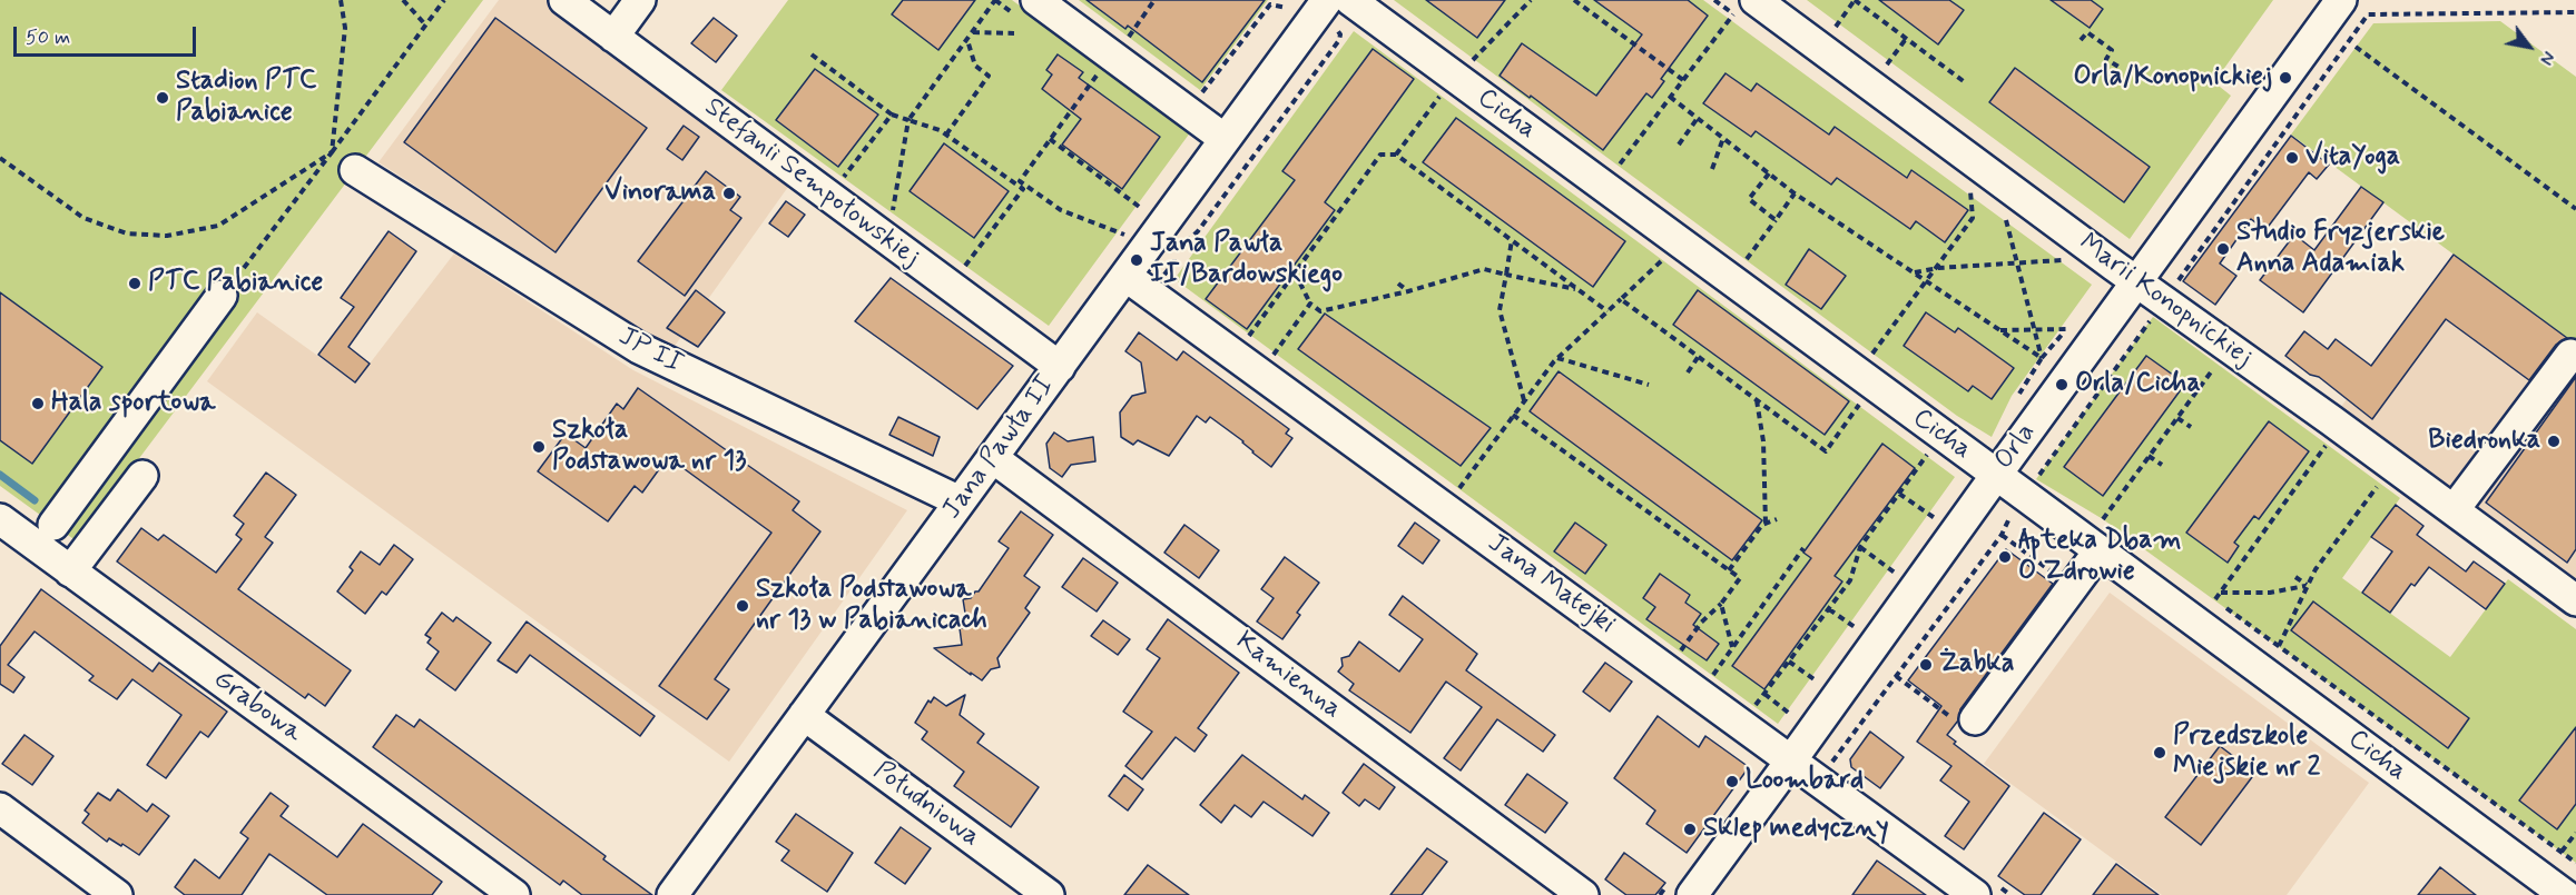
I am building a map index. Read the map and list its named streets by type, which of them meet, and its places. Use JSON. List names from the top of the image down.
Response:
{
  "streets": {
    "street": [
      "Cicha",
      "Stefanii Sempołowskiej",
      "Marii Konopnickiej",
      "JP II",
      "Orla",
      "Jana Pawła II",
      "Jana Matejki",
      "Kamienna",
      "Grabowa",
      "Południowa"
    ]
  },
  "crossings": [
    ["Cicha", "Orla"],
    ["Stefanii Sempołowskiej", "Jana Pawła II"],
    ["Marii Konopnickiej", "Orla"],
    ["JP II", "Jana Pawła II"],
    ["Orla", "Jana Matejki"],
    ["Jana Pawła II", "Jana Matejki"],
    ["Jana Pawła II", "Kamienna"],
    ["Jana Pawła II", "Południowa"]
  ],
  "places": [
    "Orla/Konopnickiej",
    "Stadion PTC Pabianice",
    "VitaYoga",
    "Vinorama",
    "Studio Fryzjerskie Anna Adamiak",
    "Jana Pawła II/Bardowskiego",
    "PTC Pabianice",
    "Orla/Cicha",
    "Hala sportowa",
    "Biedronka",
    "Szkoła Podstawowa nr 13",
    "Apteka Dbam O Zdrowie",
    "Szkoła Podstawowa nr 13 w Pabianicach",
    "Żabka",
    "Przedszkole Miejskie nr 2",
    "Loombard",
    "Sklep medyczny"
  ],
  "scale_bar": "50 m",
  "north": "bottom right"
}
